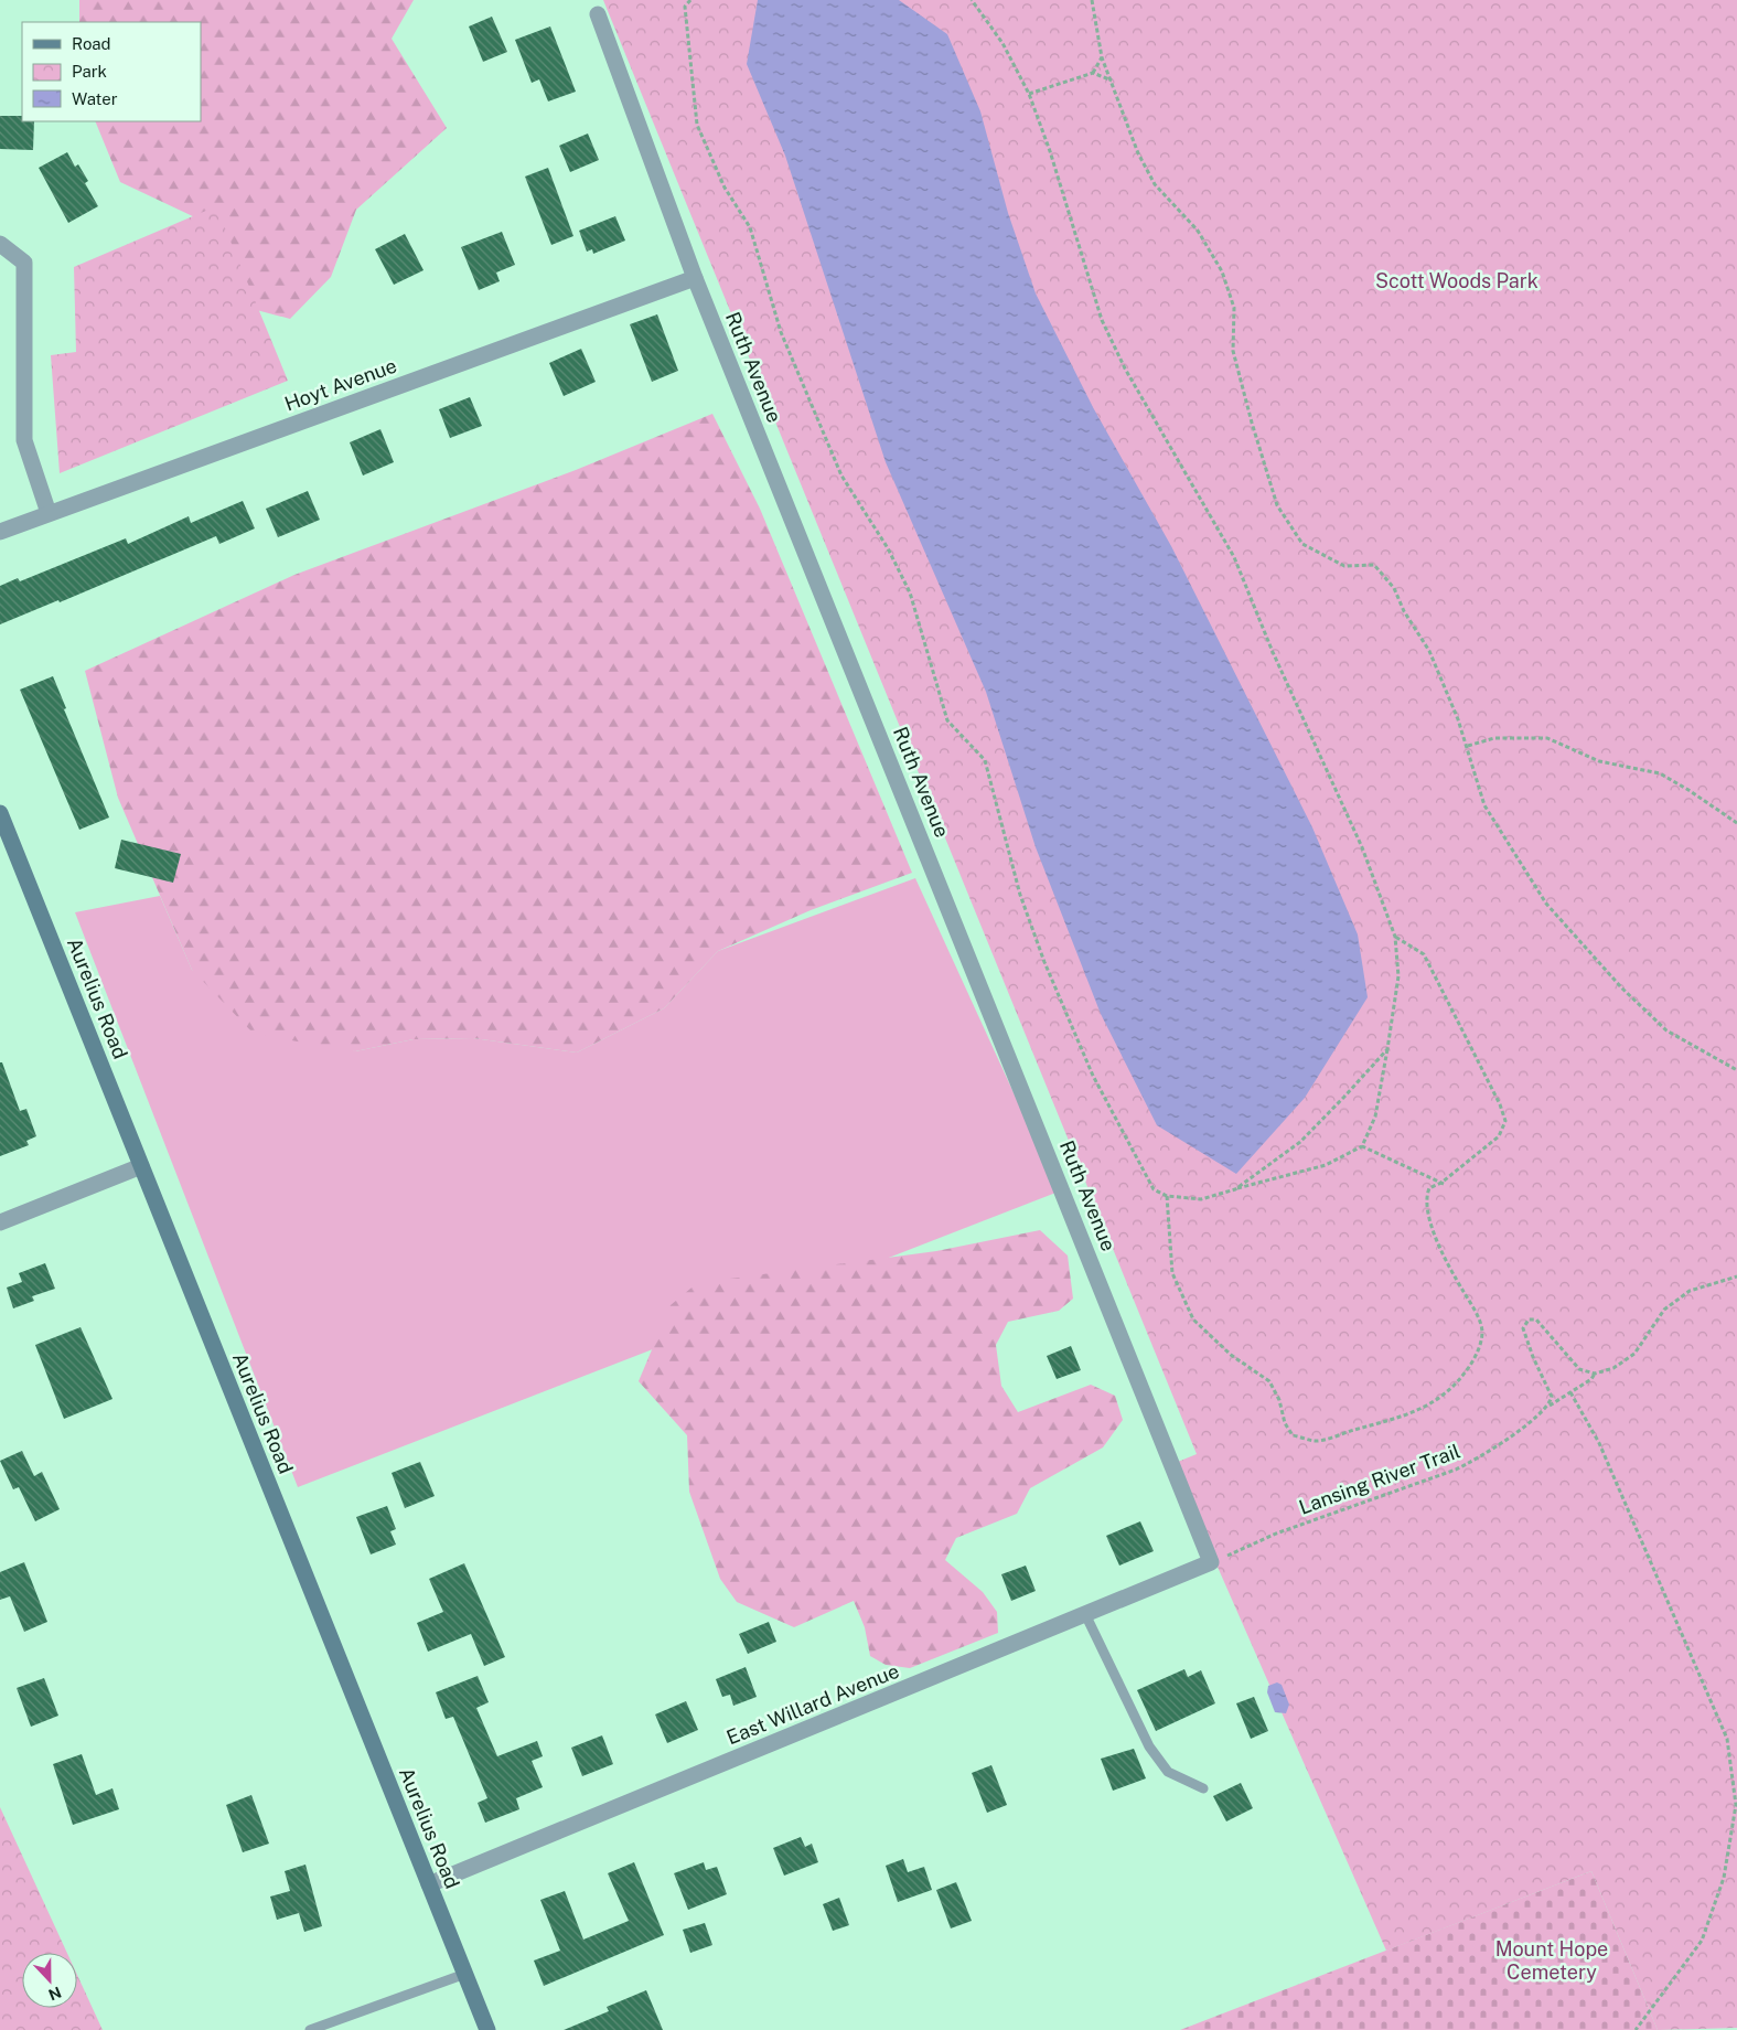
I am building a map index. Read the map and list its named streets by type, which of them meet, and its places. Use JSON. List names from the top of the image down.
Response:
{
  "streets": {
    "street": [
      "Ruth Avenue",
      "Hoyt Avenue",
      "Aurelius Road",
      "East Willard Avenue"
    ],
    "path": ["Lansing River Trail"]
  },
  "crossings": [
    ["Ruth Avenue", "Hoyt Avenue"],
    ["Ruth Avenue", "Lansing River Trail"],
    ["Ruth Avenue", "East Willard Avenue"],
    ["Aurelius Road", "East Willard Avenue"],
    ["Lansing River Trail", "East Willard Avenue"]
  ],
  "parks": ["Scott Woods Park", "Mount Hope Cemetery"],
  "legend": ["Road", "Park", "Water"],
  "north": "bottom"
}
